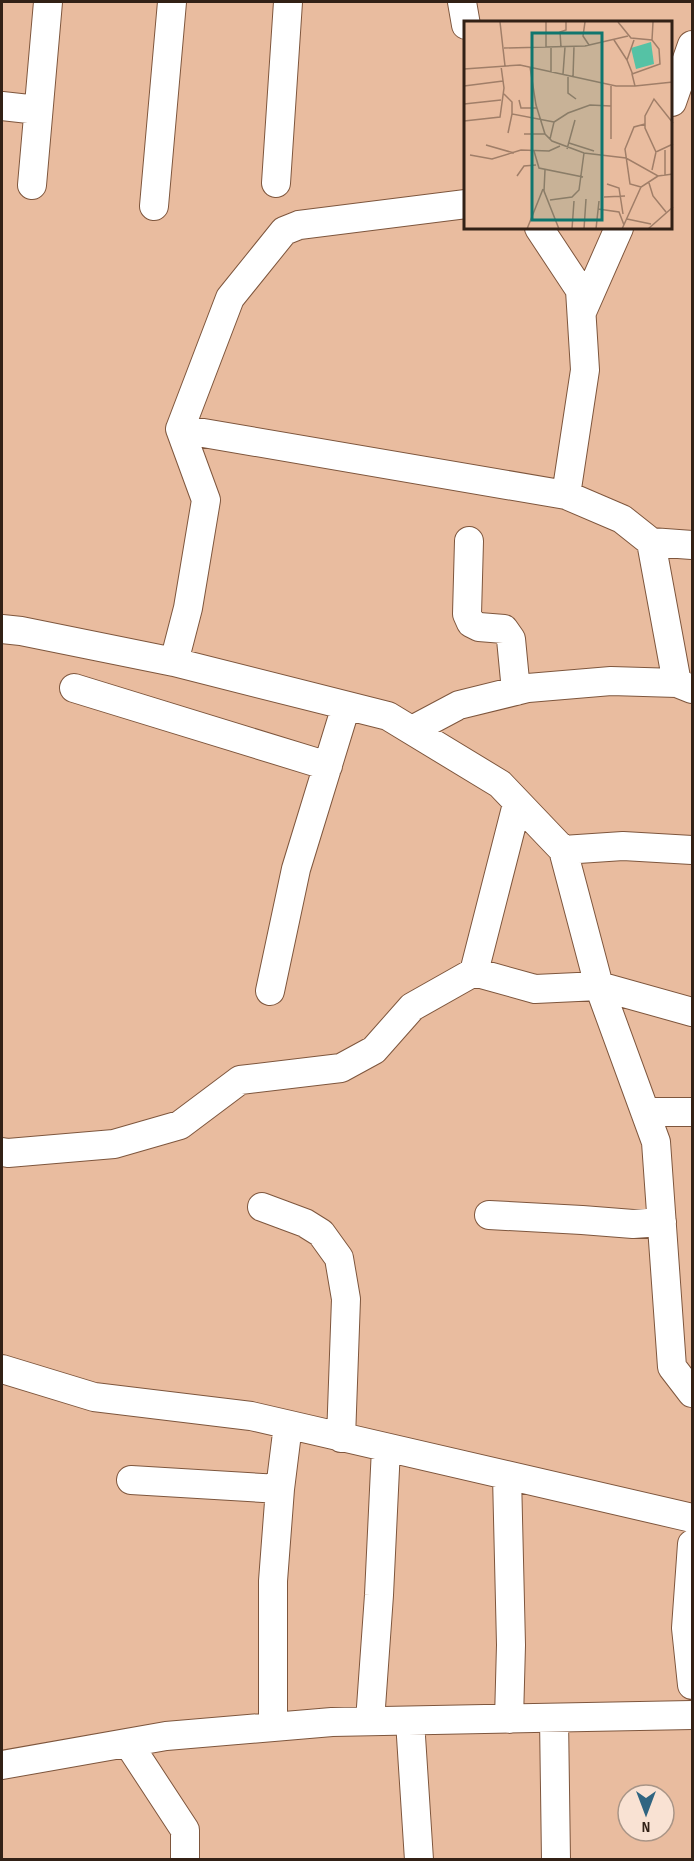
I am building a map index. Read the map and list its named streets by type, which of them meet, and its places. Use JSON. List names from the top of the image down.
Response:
{
  "north": "bottom"
}
